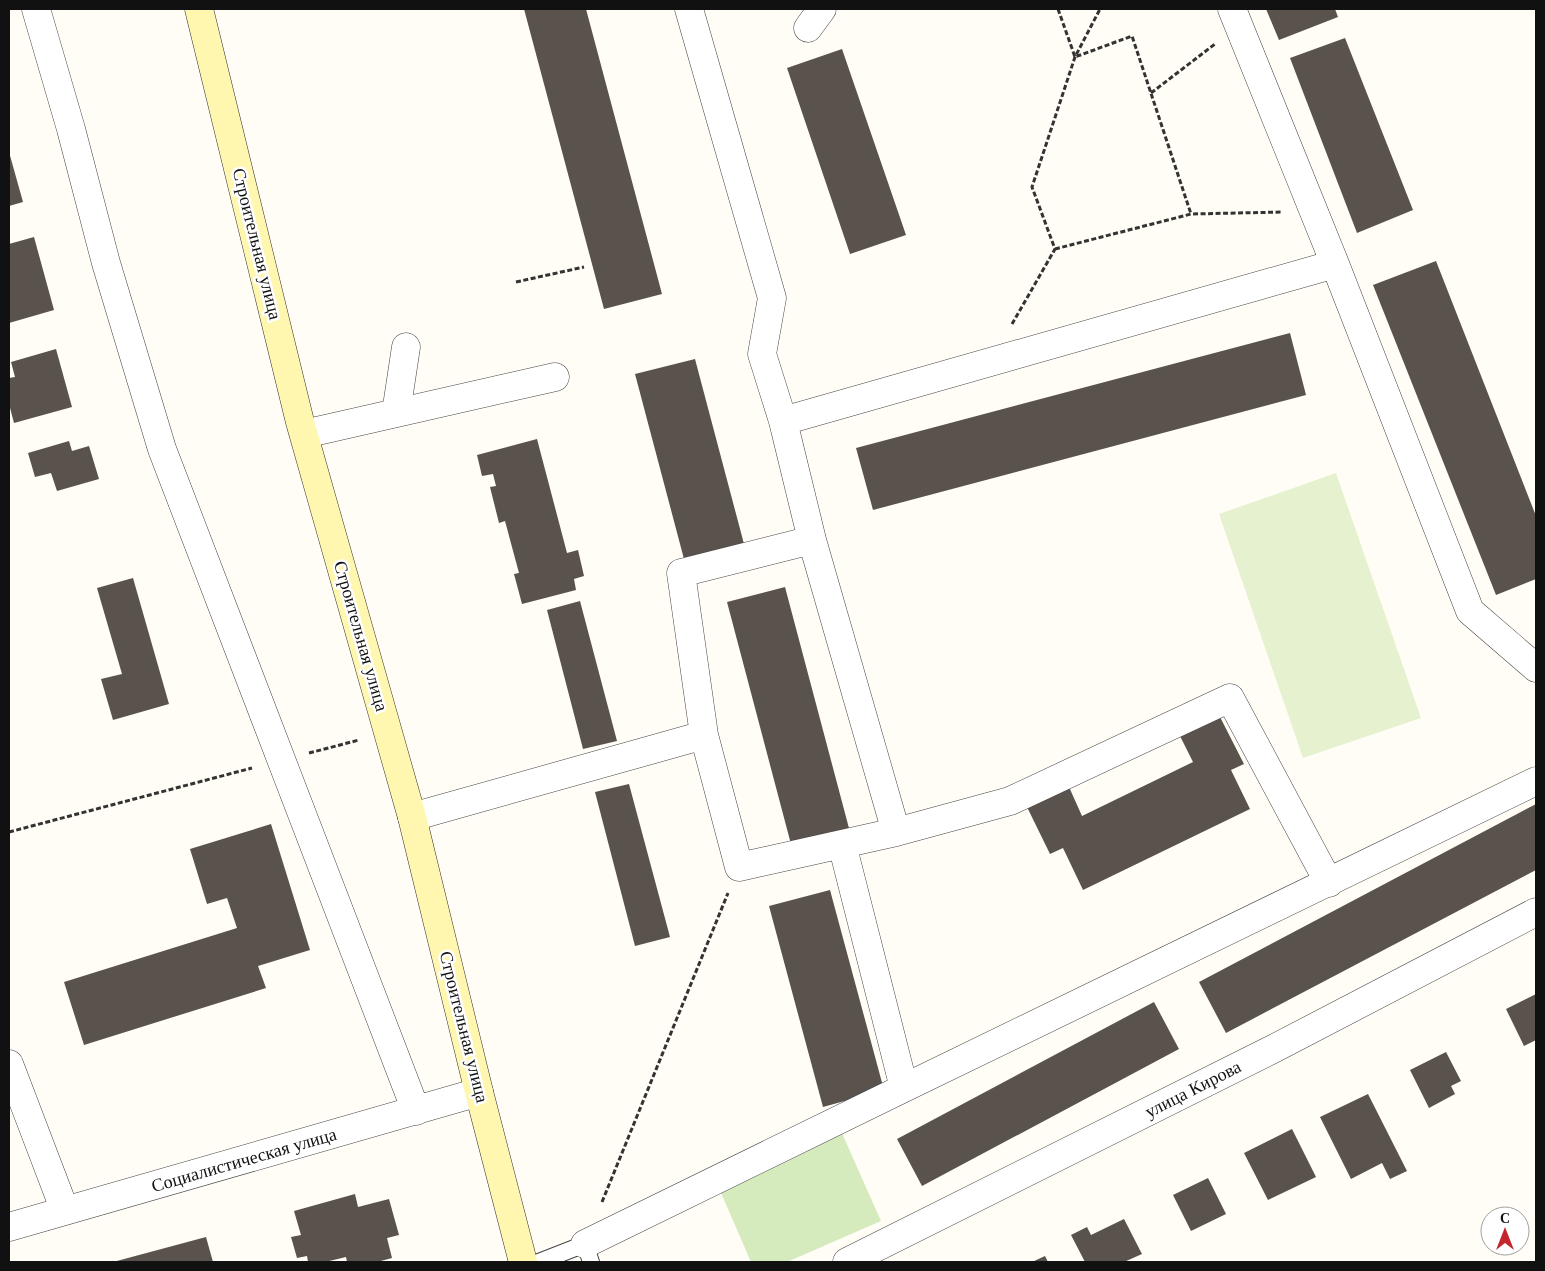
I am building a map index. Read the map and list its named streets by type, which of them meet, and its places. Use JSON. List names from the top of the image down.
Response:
{
  "streets": {
    "street": ["Строительная улица", "улица Кирова", "Социалистическая улица"]
  },
  "crossings": [
    ["Строительная улица", "Социалистическая улица"]
  ],
  "north": "top"
}
